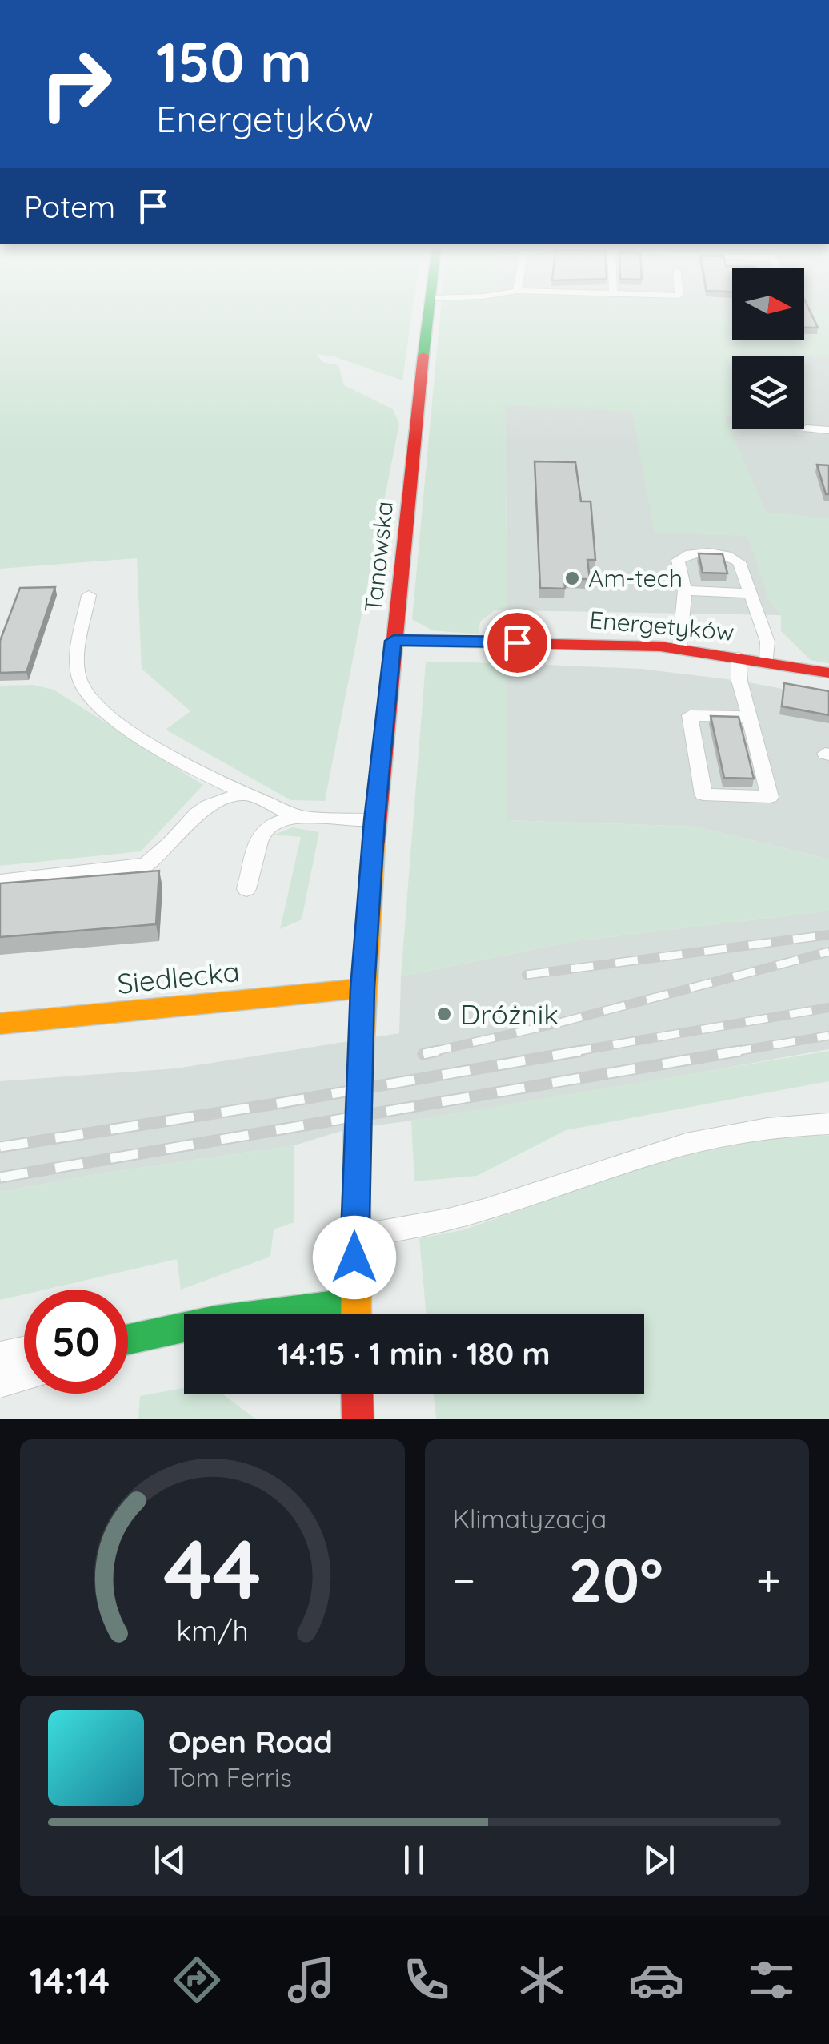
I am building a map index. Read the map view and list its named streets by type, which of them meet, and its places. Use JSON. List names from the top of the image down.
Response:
{
  "streets": {
    "main road": ["Tanowska", "Energetyków", "Siedlecka"]
  },
  "crossings": [
    ["Tanowska", "Energetyków"],
    ["Tanowska", "Siedlecka"]
  ],
  "places": ["Am-tech", "Dróżnik"],
  "north": "right",
  "page": {
    "turn": ["150 m", "Energetyków"],
    "then": "Potem",
    "limit": "50",
    "trip": "14:15 · 1 min · 180 m",
    "tile": "Klimatyzacja",
    "heat": ["−", "20°", "+"],
    "song": ["Open Road", "Tom Ferris"],
    "tabs": "14:14",
    "gauge": ["44", "km/h"]
  }
}
